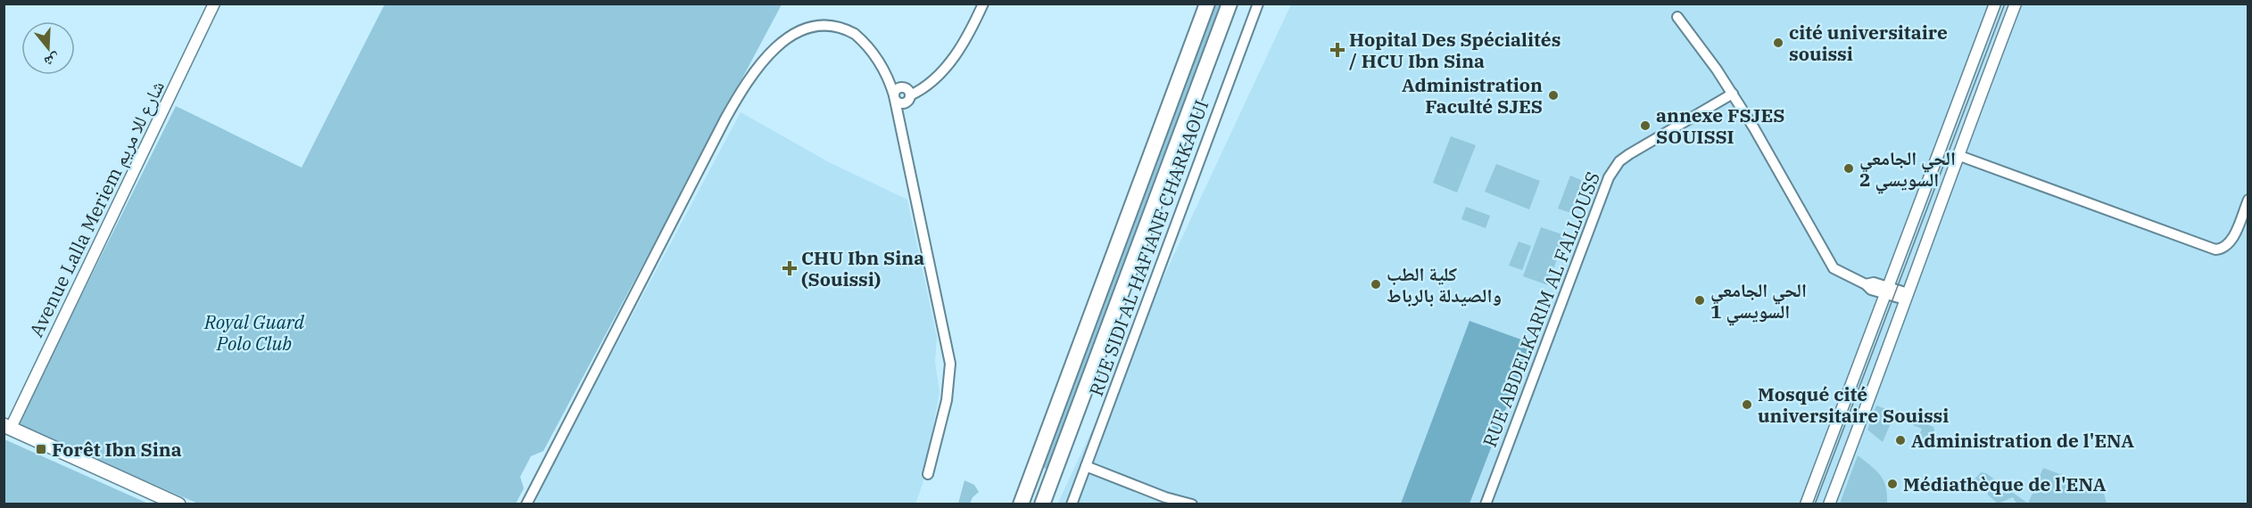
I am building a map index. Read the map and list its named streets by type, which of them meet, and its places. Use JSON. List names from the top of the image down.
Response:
{
  "streets": {
    "street": ["Avenue Lalla Meriem شارع للا مريم", "RUE SIDI AL HAFIANE CHARKAOUI", "RUE ABDELKARIM AL FALLOUSS"]
  },
  "parks": ["Royal Guard Polo Club"],
  "places": {
    "other": [
      "cité universitaire souissi",
      "Administration Faculté SJES",
      "annexe FSJES SOUISSI",
      "الحي الجامعي السويسي 2",
      "كلية الطب والصيدلة بالرباط",
      "الحي الجامعي السويسي 1",
      "Mosqué cité universitaire Souissi",
      "Administration de l'ENA",
      "Médiathèque de l'ENA"
    ],
    "health": ["Hopital Des Spécialités / HCU Ibn Sina", "CHU Ibn Sina (Souissi)"],
    "transit": ["Forêt Ibn Sina"]
  },
  "north": "bottom"
}
